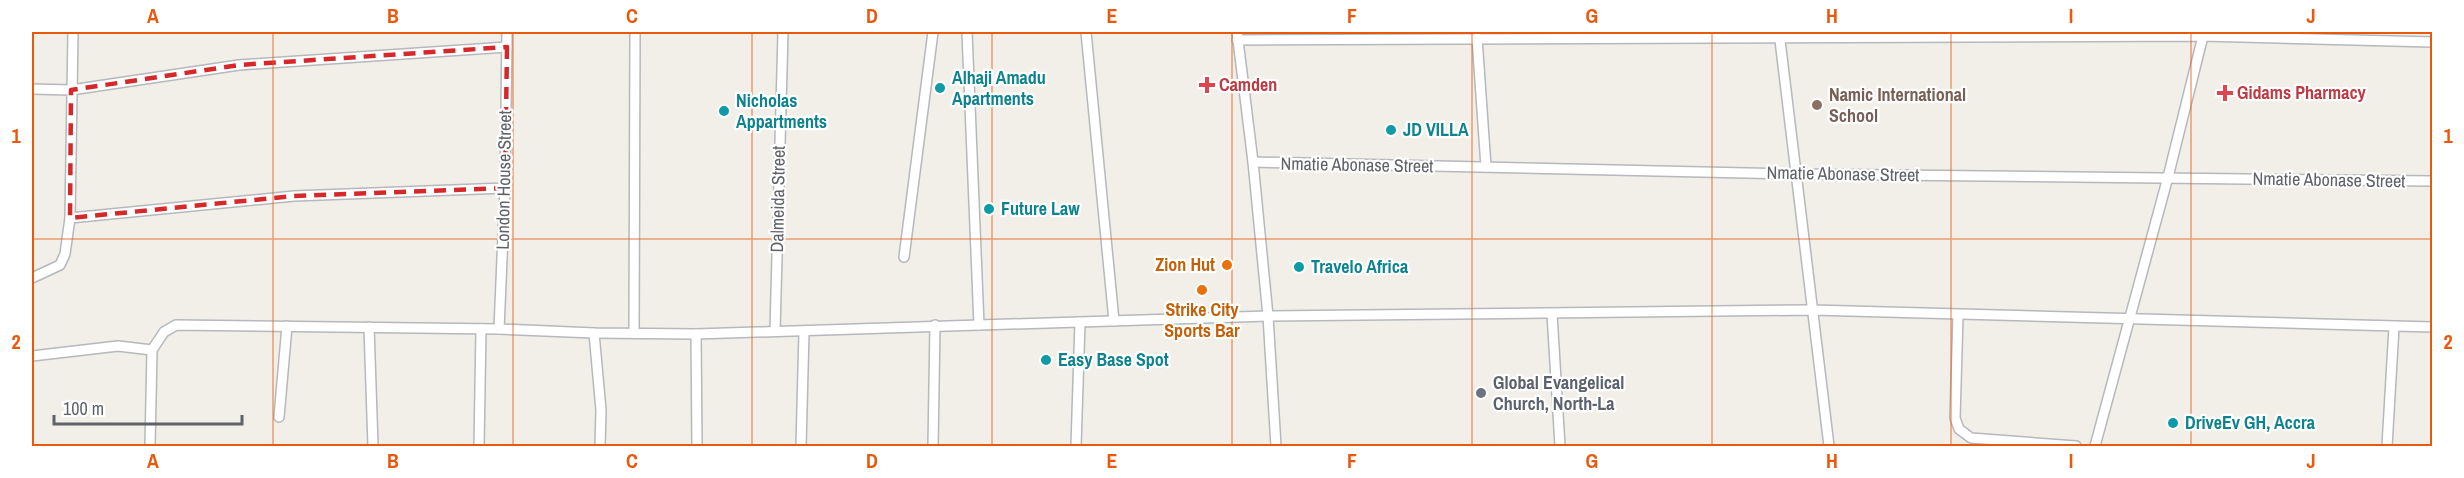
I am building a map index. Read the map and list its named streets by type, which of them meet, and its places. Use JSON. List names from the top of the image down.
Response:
{
  "streets": {
    "street": ["Nmatie Abonase Street", "London House Street", "Dalmeida Street"]
  },
  "places": {
    "health": ["Camden", "Gidams Pharmacy"],
    "other": [
      "Alhaji Amadu Apartments",
      "Namic International School",
      "Nicholas Appartments",
      "JD VILLA",
      "Future Law",
      "Zion Hut",
      "Travelo Africa",
      "Strike City Sports Bar",
      "Easy Base Spot",
      "Global Evangelical Church, North-La",
      "DriveEv GH, Accra"
    ]
  },
  "scale_bar": "100 m",
  "grid": {
    "columns": [
      "A",
      "B",
      "C",
      "D",
      "E",
      "F",
      "G",
      "H",
      "I",
      "J"
    ],
    "rows": ["1", "2"]
  }
}
